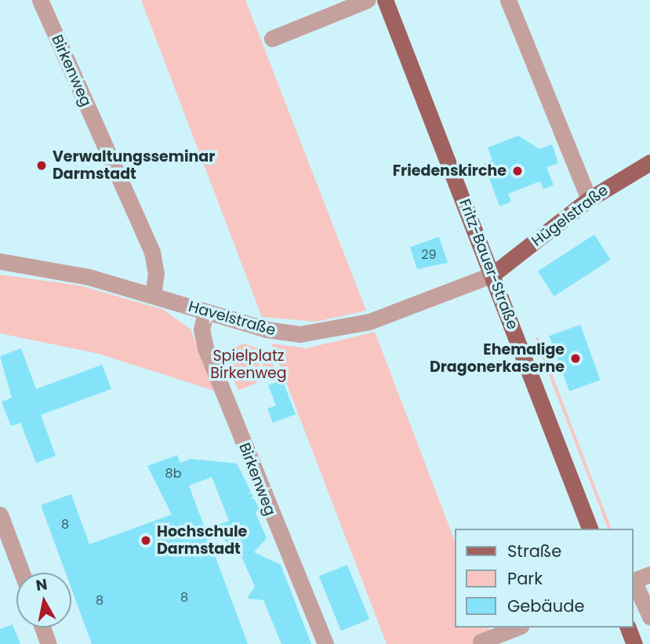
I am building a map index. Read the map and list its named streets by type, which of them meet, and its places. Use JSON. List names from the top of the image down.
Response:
{
  "streets": {
    "main road": ["Hügelstraße", "Fritz-Bauer-Straße"],
    "street": ["Birkenweg", "Havelstraße"]
  },
  "crossings": [
    ["Birkenweg", "Havelstraße"],
    ["Hügelstraße", "Fritz-Bauer-Straße"],
    ["Hügelstraße", "Havelstraße"],
    ["Fritz-Bauer-Straße", "Havelstraße"]
  ],
  "parks": ["Spielplatz Birkenweg"],
  "places": [
    "Verwaltungsseminar Darmstadt",
    "Friedenskirche",
    "Ehemalige Dragonerkaserne",
    "Hochschule Darmstadt"
  ],
  "house_numbers": [
    "29",
    "8b",
    "8",
    "8",
    "8"
  ],
  "legend": ["Straße", "Park", "Gebäude"],
  "north": "top"
}
